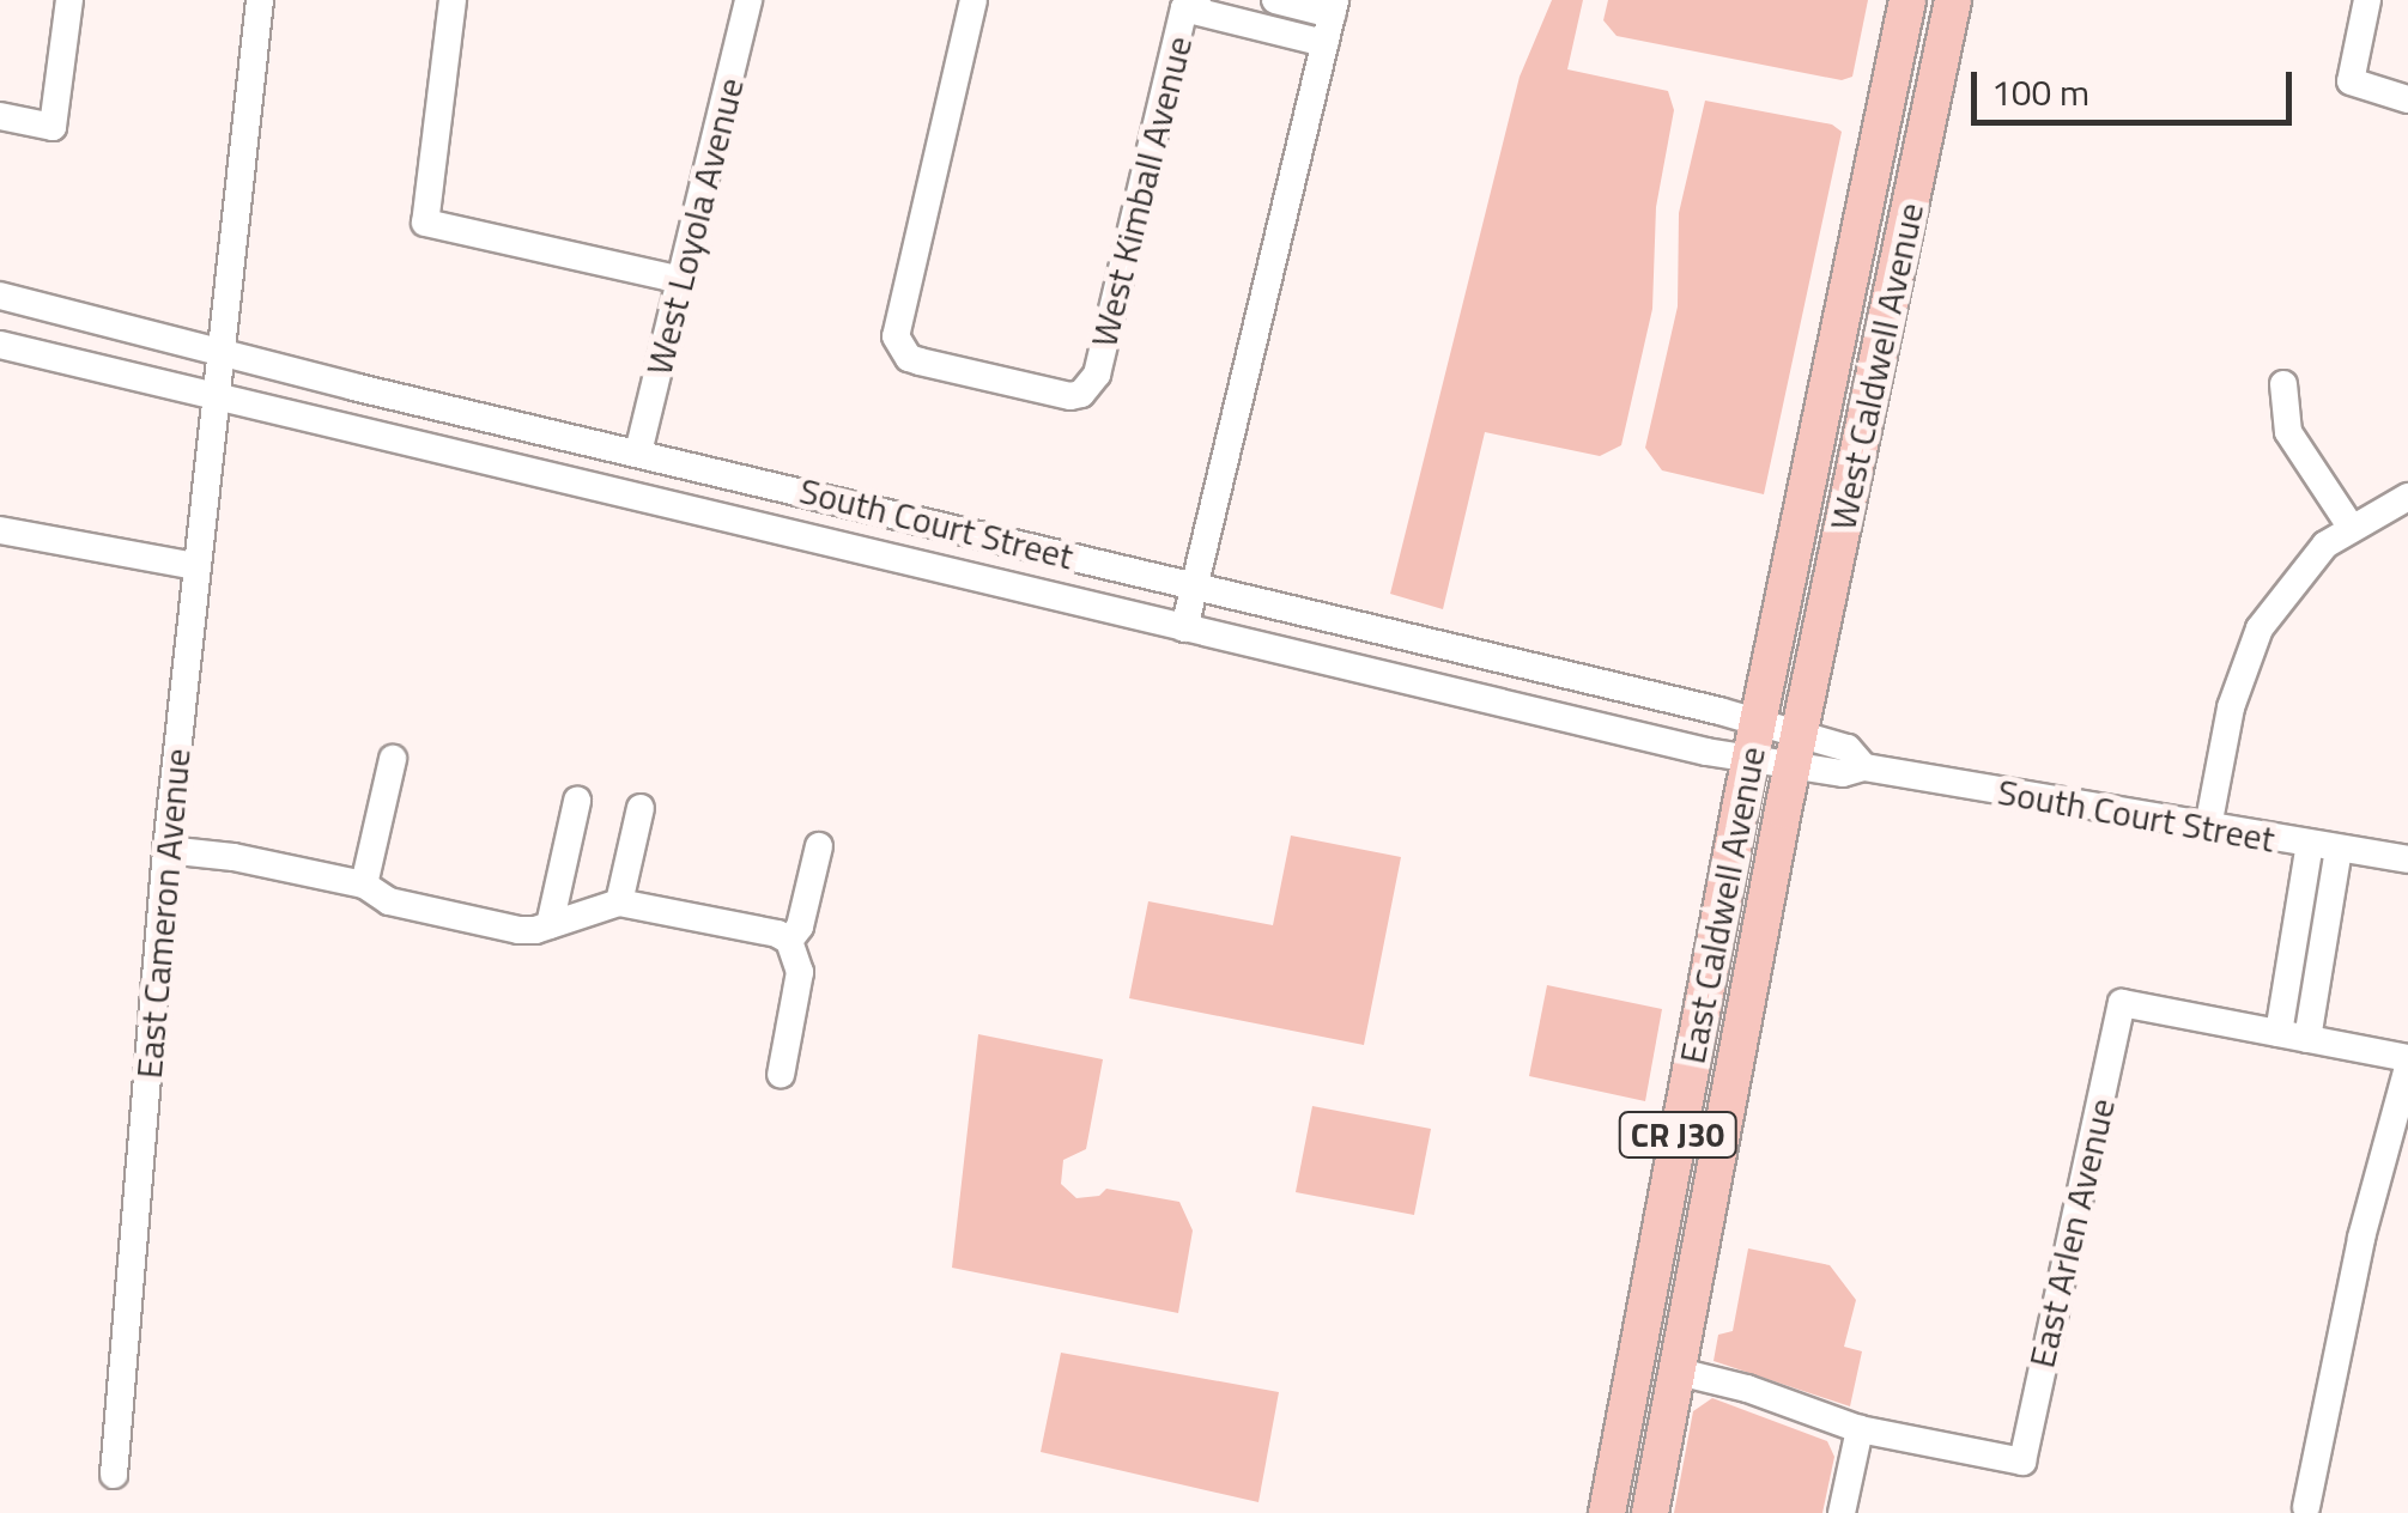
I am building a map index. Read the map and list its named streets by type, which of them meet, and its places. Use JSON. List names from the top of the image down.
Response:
{
  "streets": {
    "main road": ["West Caldwell Avenue", "East Caldwell Avenue", "CR J30"],
    "street": [
      "West Kimball Avenue",
      "West Loyola Avenue",
      "South Court Street",
      "East Cameron Avenue",
      "East Arlen Avenue"
    ]
  },
  "crossings": [
    ["West Loyola Avenue", "South Court Street"],
    ["West Caldwell Avenue", "South Court Street"],
    ["West Caldwell Avenue", "East Caldwell Avenue"],
    ["South Court Street", "East Caldwell Avenue"],
    ["South Court Street", "East Cameron Avenue"]
  ],
  "scale_bar": "100 m"
}
